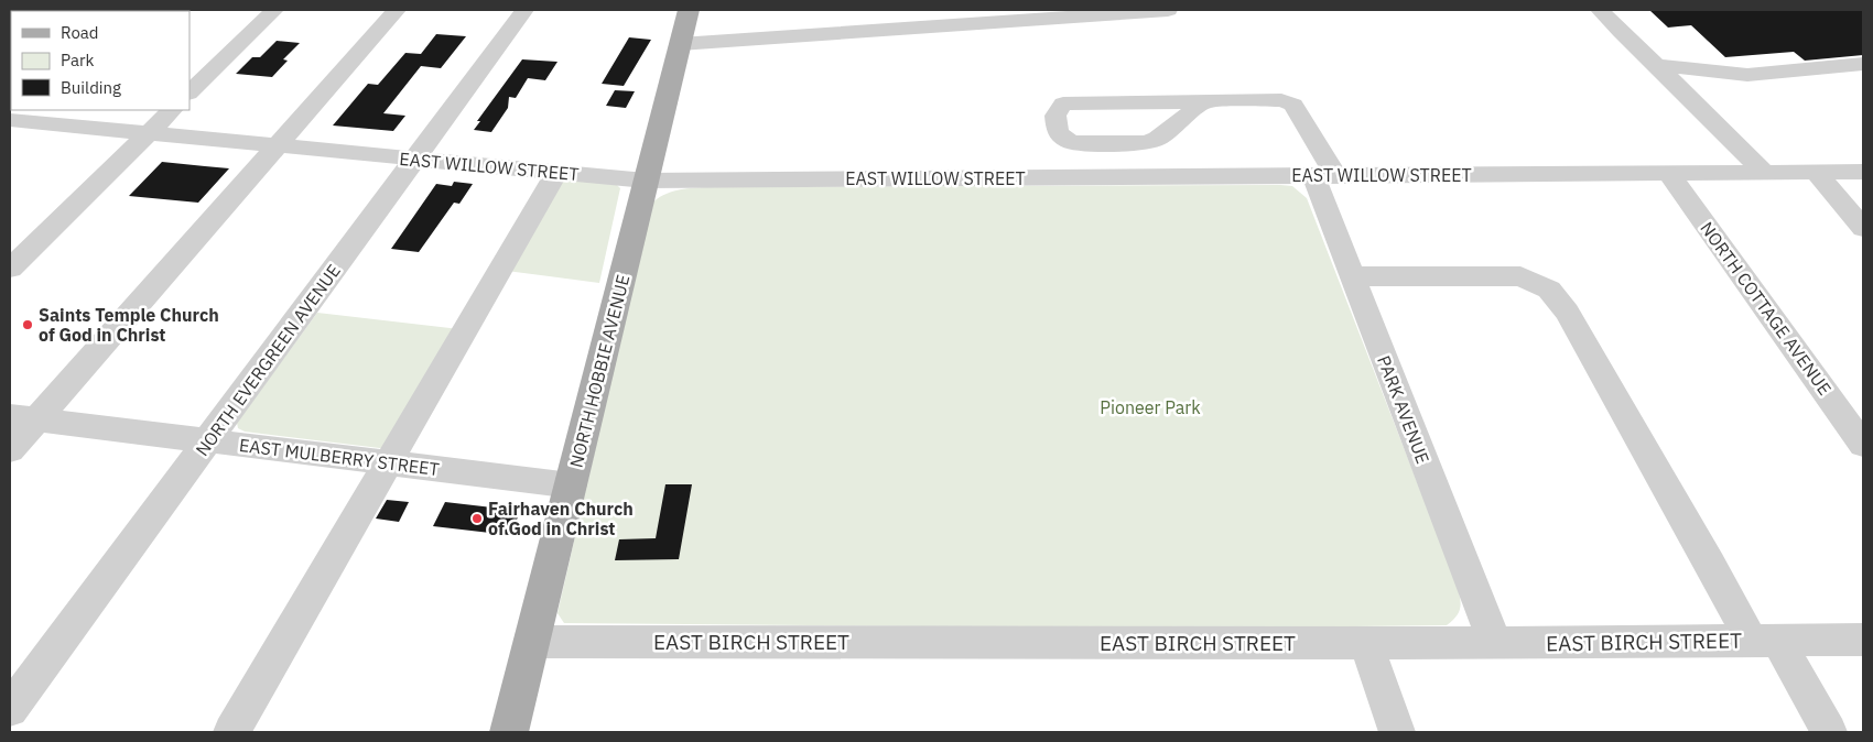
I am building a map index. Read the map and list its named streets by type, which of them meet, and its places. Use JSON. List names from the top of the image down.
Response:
{
  "streets": {
    "main road": ["NORTH HOBBIE AVENUE"],
    "street": [
      "EAST WILLOW STREET",
      "NORTH COTTAGE AVENUE",
      "NORTH EVERGREEN AVENUE",
      "PARK AVENUE",
      "EAST MULBERRY STREET",
      "EAST BIRCH STREET"
    ]
  },
  "crossings": [
    ["EAST WILLOW STREET", "NORTH COTTAGE AVENUE"],
    ["EAST WILLOW STREET", "NORTH EVERGREEN AVENUE"],
    ["EAST WILLOW STREET", "NORTH HOBBIE AVENUE"],
    ["EAST WILLOW STREET", "PARK AVENUE"],
    ["NORTH EVERGREEN AVENUE", "EAST MULBERRY STREET"],
    ["NORTH HOBBIE AVENUE", "EAST MULBERRY STREET"],
    ["NORTH HOBBIE AVENUE", "EAST BIRCH STREET"],
    ["PARK AVENUE", "EAST BIRCH STREET"]
  ],
  "parks": ["Pioneer Park"],
  "places": ["Saints Temple Church of God in Christ", "Fairhaven Church of God in Christ"],
  "legend": ["Road", "Park", "Building"]
}
